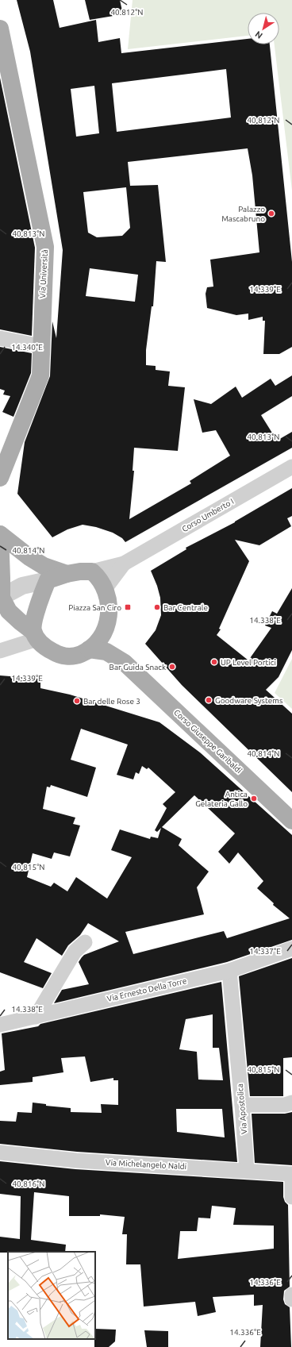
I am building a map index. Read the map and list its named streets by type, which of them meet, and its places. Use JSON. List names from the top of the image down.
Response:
{
  "streets": {
    "main road": ["Via Università", "Corso Giuseppe Garibaldi"],
    "street": [
      "Corso Umberto I",
      "Via Ernesto Della Torre",
      "Via Apostolica",
      "Via Michelangelo Naldi"
    ]
  },
  "crossings": [
    ["Corso Umberto I", "Corso Giuseppe Garibaldi"],
    ["Via Ernesto Della Torre", "Via Apostolica"],
    ["Via Apostolica", "Via Michelangelo Naldi"]
  ],
  "places": {
    "other": [
      "Palazzo Mascabruno",
      "Bar Centrale",
      "UP Level Portici",
      "Bar Guida Snack",
      "Goodware Systems",
      "Bar delle Rose 3",
      "Antica Gelateria Gallo"
    ],
    "transit": ["Piazza San Ciro"]
  },
  "north": "bottom left",
  "coordinates": [
    "40.812°N",
    "40.813°N",
    "14.339°E",
    "14.340°E",
    "40.814°N",
    "14.338°E",
    "40.815°N",
    "14.337°E",
    "40.816°N",
    "14.336°E"
  ]
}
